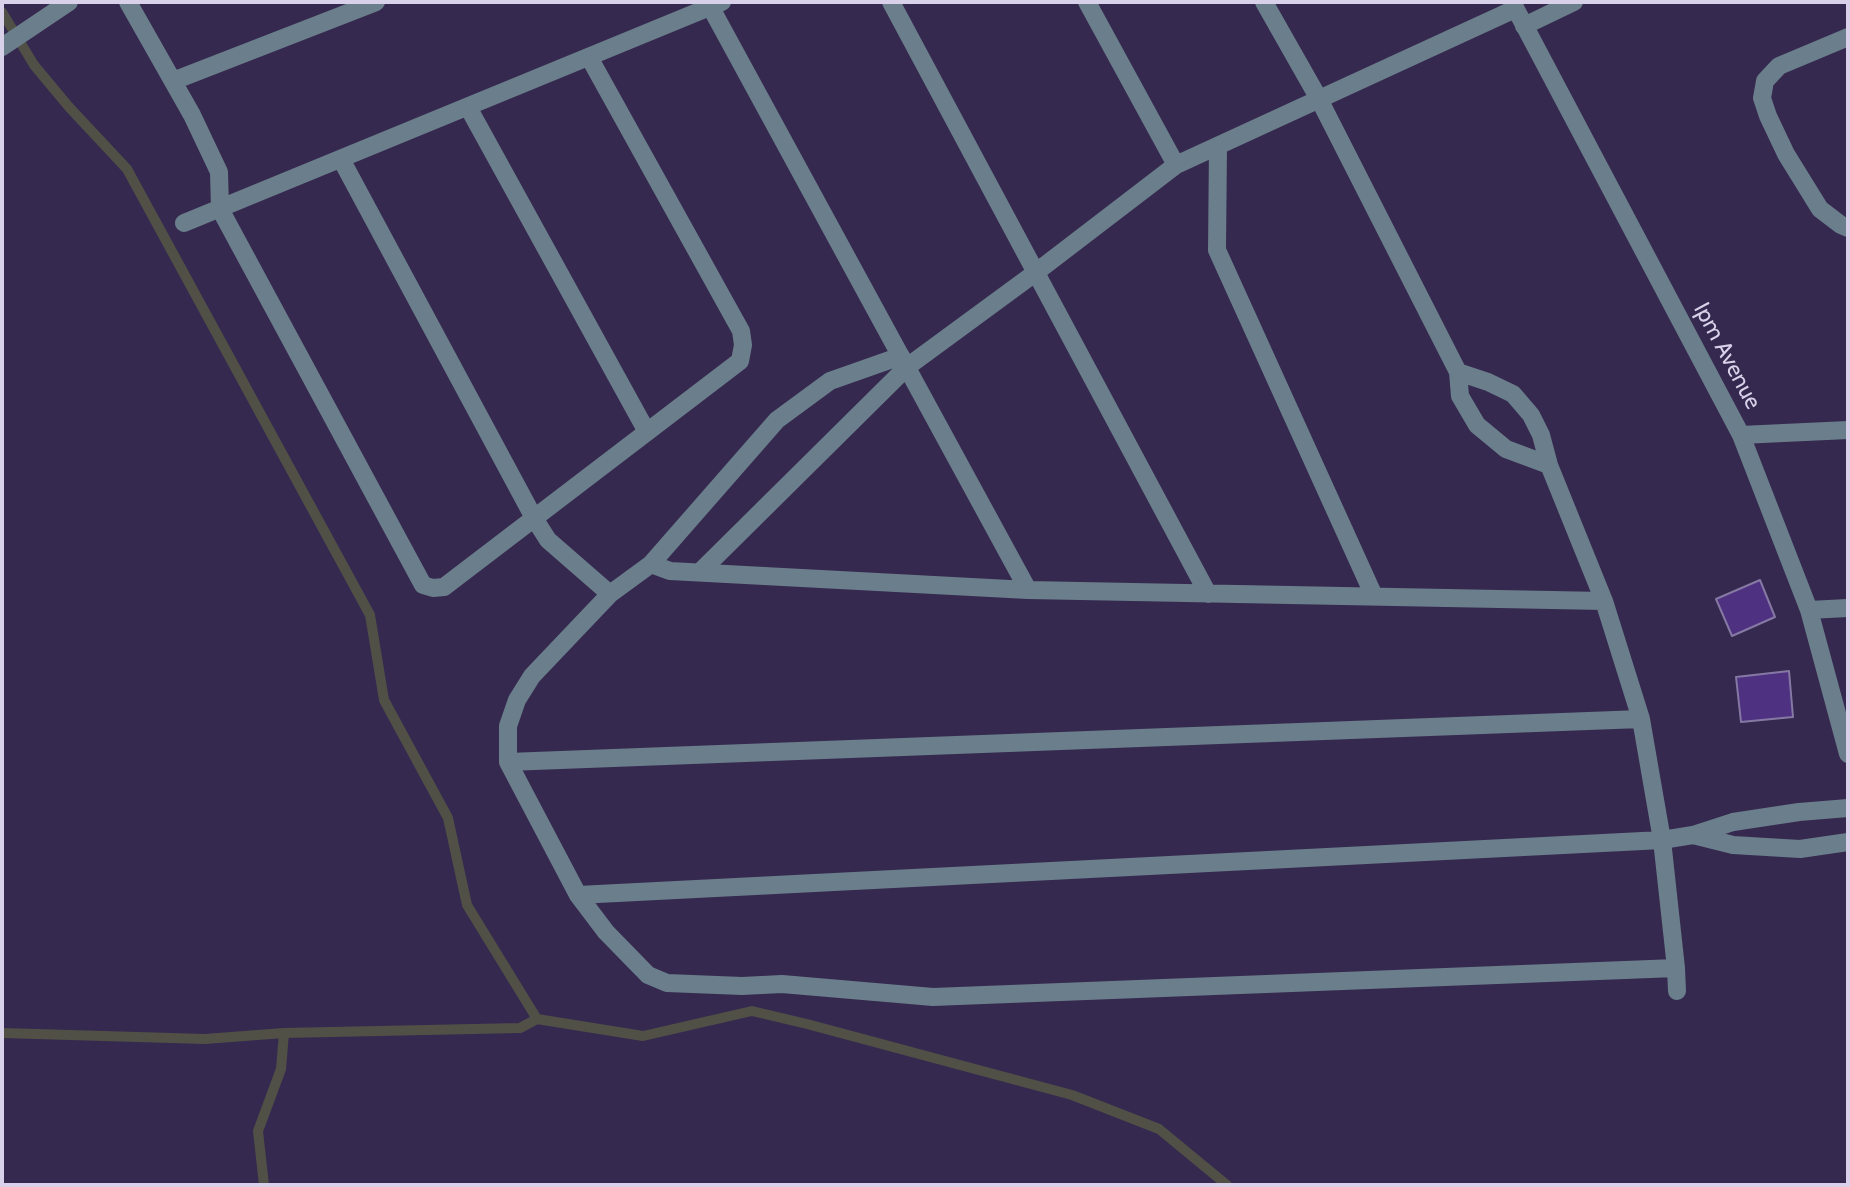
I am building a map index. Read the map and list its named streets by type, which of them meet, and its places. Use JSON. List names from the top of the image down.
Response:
{
  "streets": {
    "street": ["Ipm Avenue"]
  }
}
